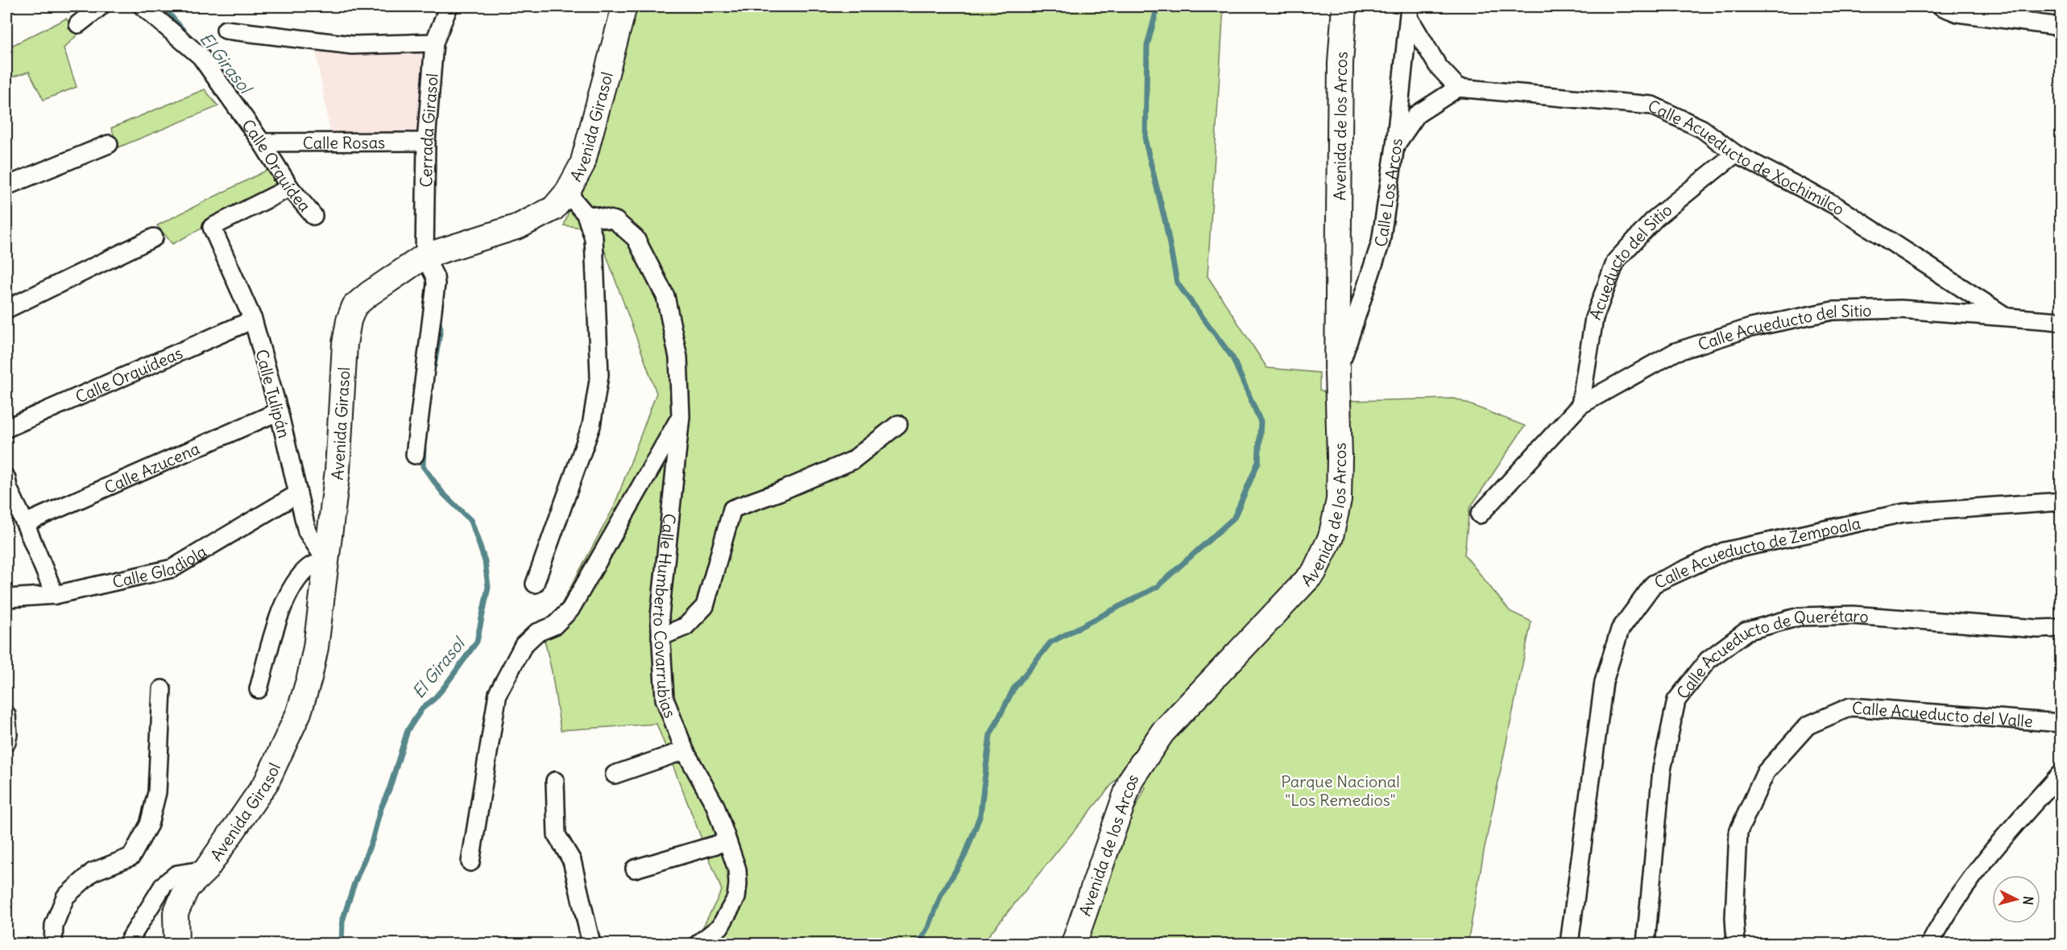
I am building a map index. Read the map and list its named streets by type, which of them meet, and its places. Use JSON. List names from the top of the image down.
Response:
{
  "streets": {
    "street": [
      "Avenida de los Arcos",
      "Avenida Girasol",
      "Cerrada Girasol",
      "Calle Rosas",
      "Calle Acueducto de Xochimilco",
      "Calle Orquídea",
      "Calle Los Arcos",
      "Acueducto del Sitio",
      "Calle Acueducto del Sitio",
      "Calle Orquídeas",
      "Calle Tulipán",
      "Calle Azucena",
      "Calle Acueducto de Zempoala",
      "Calle Gladiola",
      "Calle Humberto Covarrubias",
      "Calle Acueducto de Querétaro",
      "Calle Acueducto del Valle"
    ]
  },
  "crossings": [
    ["Avenida de los Arcos", "Calle Los Arcos"],
    ["Avenida Girasol", "Cerrada Girasol"],
    ["Avenida Girasol", "Calle Tulipán"],
    ["Cerrada Girasol", "Calle Rosas"],
    ["Calle Rosas", "Calle Orquídea"],
    ["Calle Acueducto de Xochimilco", "Acueducto del Sitio"],
    ["Calle Acueducto de Xochimilco", "Calle Acueducto del Sitio"],
    ["Calle Orquídea", "Calle Tulipán"],
    ["Acueducto del Sitio", "Calle Acueducto del Sitio"],
    ["Calle Orquídeas", "Calle Tulipán"],
    ["Calle Tulipán", "Calle Azucena"],
    ["Calle Tulipán", "Calle Gladiola"]
  ],
  "water": ["El Girasol"],
  "parks": ["Parque Nacional \"Los Remedios\""],
  "north": "right"
}
